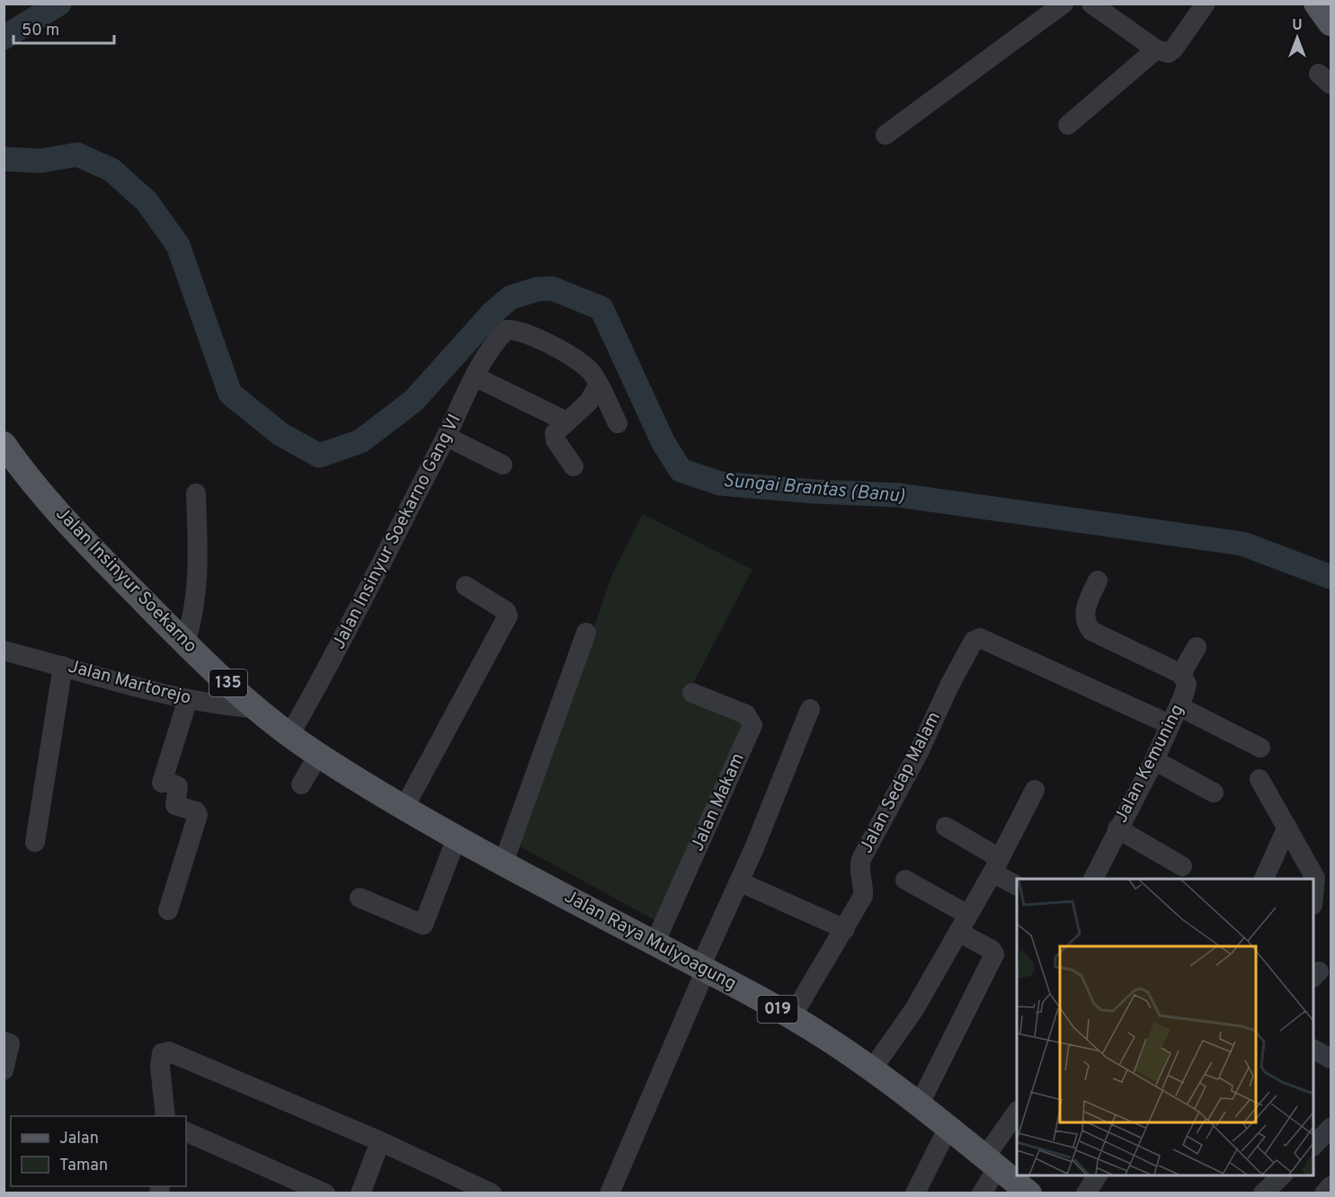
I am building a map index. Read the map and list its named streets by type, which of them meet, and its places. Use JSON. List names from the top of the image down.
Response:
{
  "streets": {
    "main road": [
      "Jalan Insinyur Soekarno",
      "135",
      "Jalan Raya Mulyoagung",
      "019"
    ],
    "street": [
      "Jalan Insinyur Soekarno Gang VI",
      "Jalan Martorejo",
      "Jalan Kemuning",
      "Jalan Sedap Malam",
      "Jalan Makam"
    ]
  },
  "crossings": [
    ["Jalan Insinyur Soekarno Gang VI", "Jalan Insinyur Soekarno"],
    ["Jalan Insinyur Soekarno", "Jalan Martorejo"],
    ["Jalan Insinyur Soekarno", "Jalan Raya Mulyoagung"],
    ["Jalan Kemuning", "Jalan Sedap Malam"],
    ["Jalan Sedap Malam", "Jalan Raya Mulyoagung"],
    ["Jalan Makam", "Jalan Raya Mulyoagung"]
  ],
  "water": ["Sungai Brantas (Banu)"],
  "legend": ["Jalan", "Taman"],
  "scale_bar": "50 m",
  "north": "top"
}
